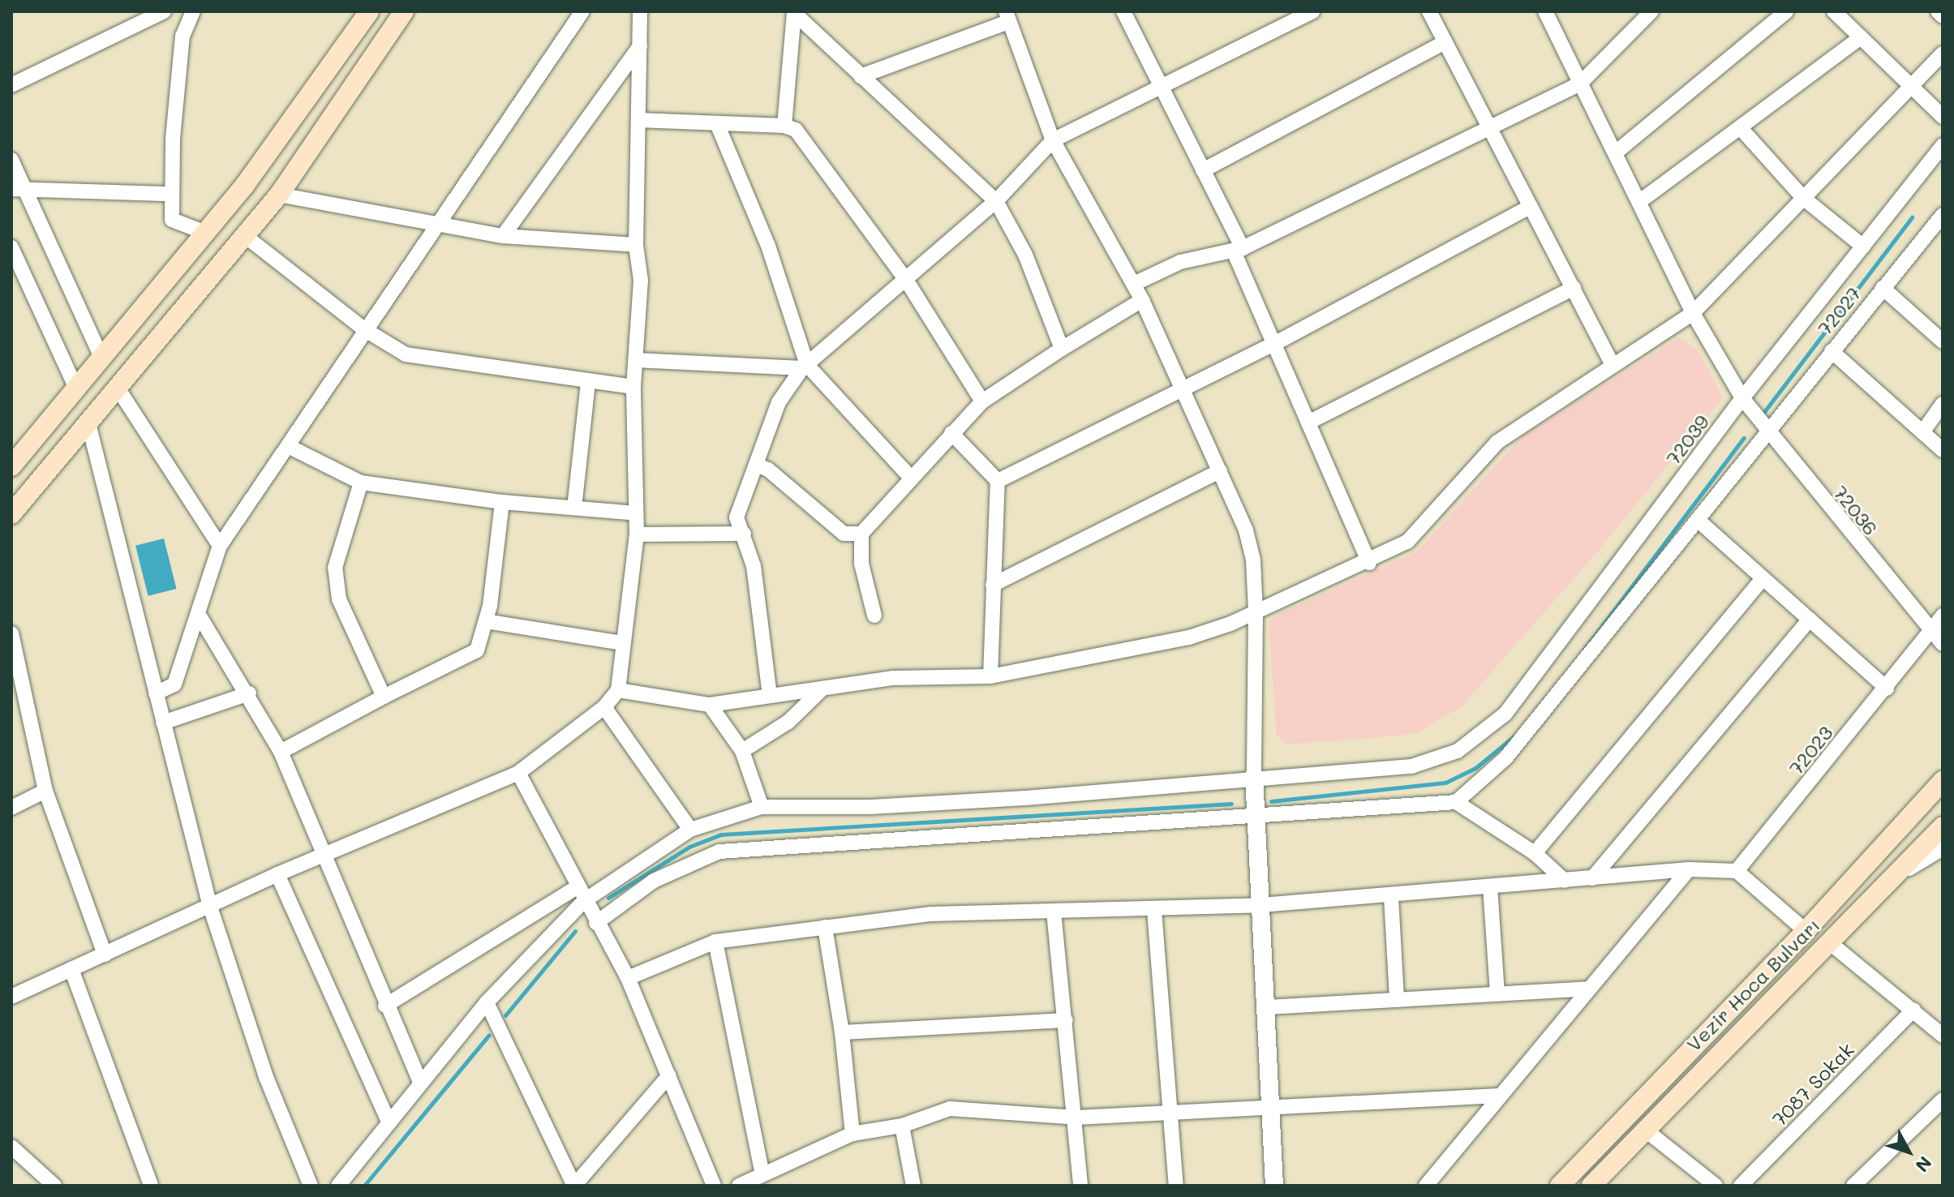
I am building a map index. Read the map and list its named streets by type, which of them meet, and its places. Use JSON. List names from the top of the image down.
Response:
{
  "streets": {
    "main road": ["Vezir Hoca Bulvarı"],
    "street": [
      "72027",
      "72039",
      "72036",
      "72023",
      "7087 Sokak"
    ]
  },
  "crossings": [
    ["72027", "72036"],
    ["72039", "72036"],
    ["72036", "72023"]
  ],
  "north": "bottom right"
}
